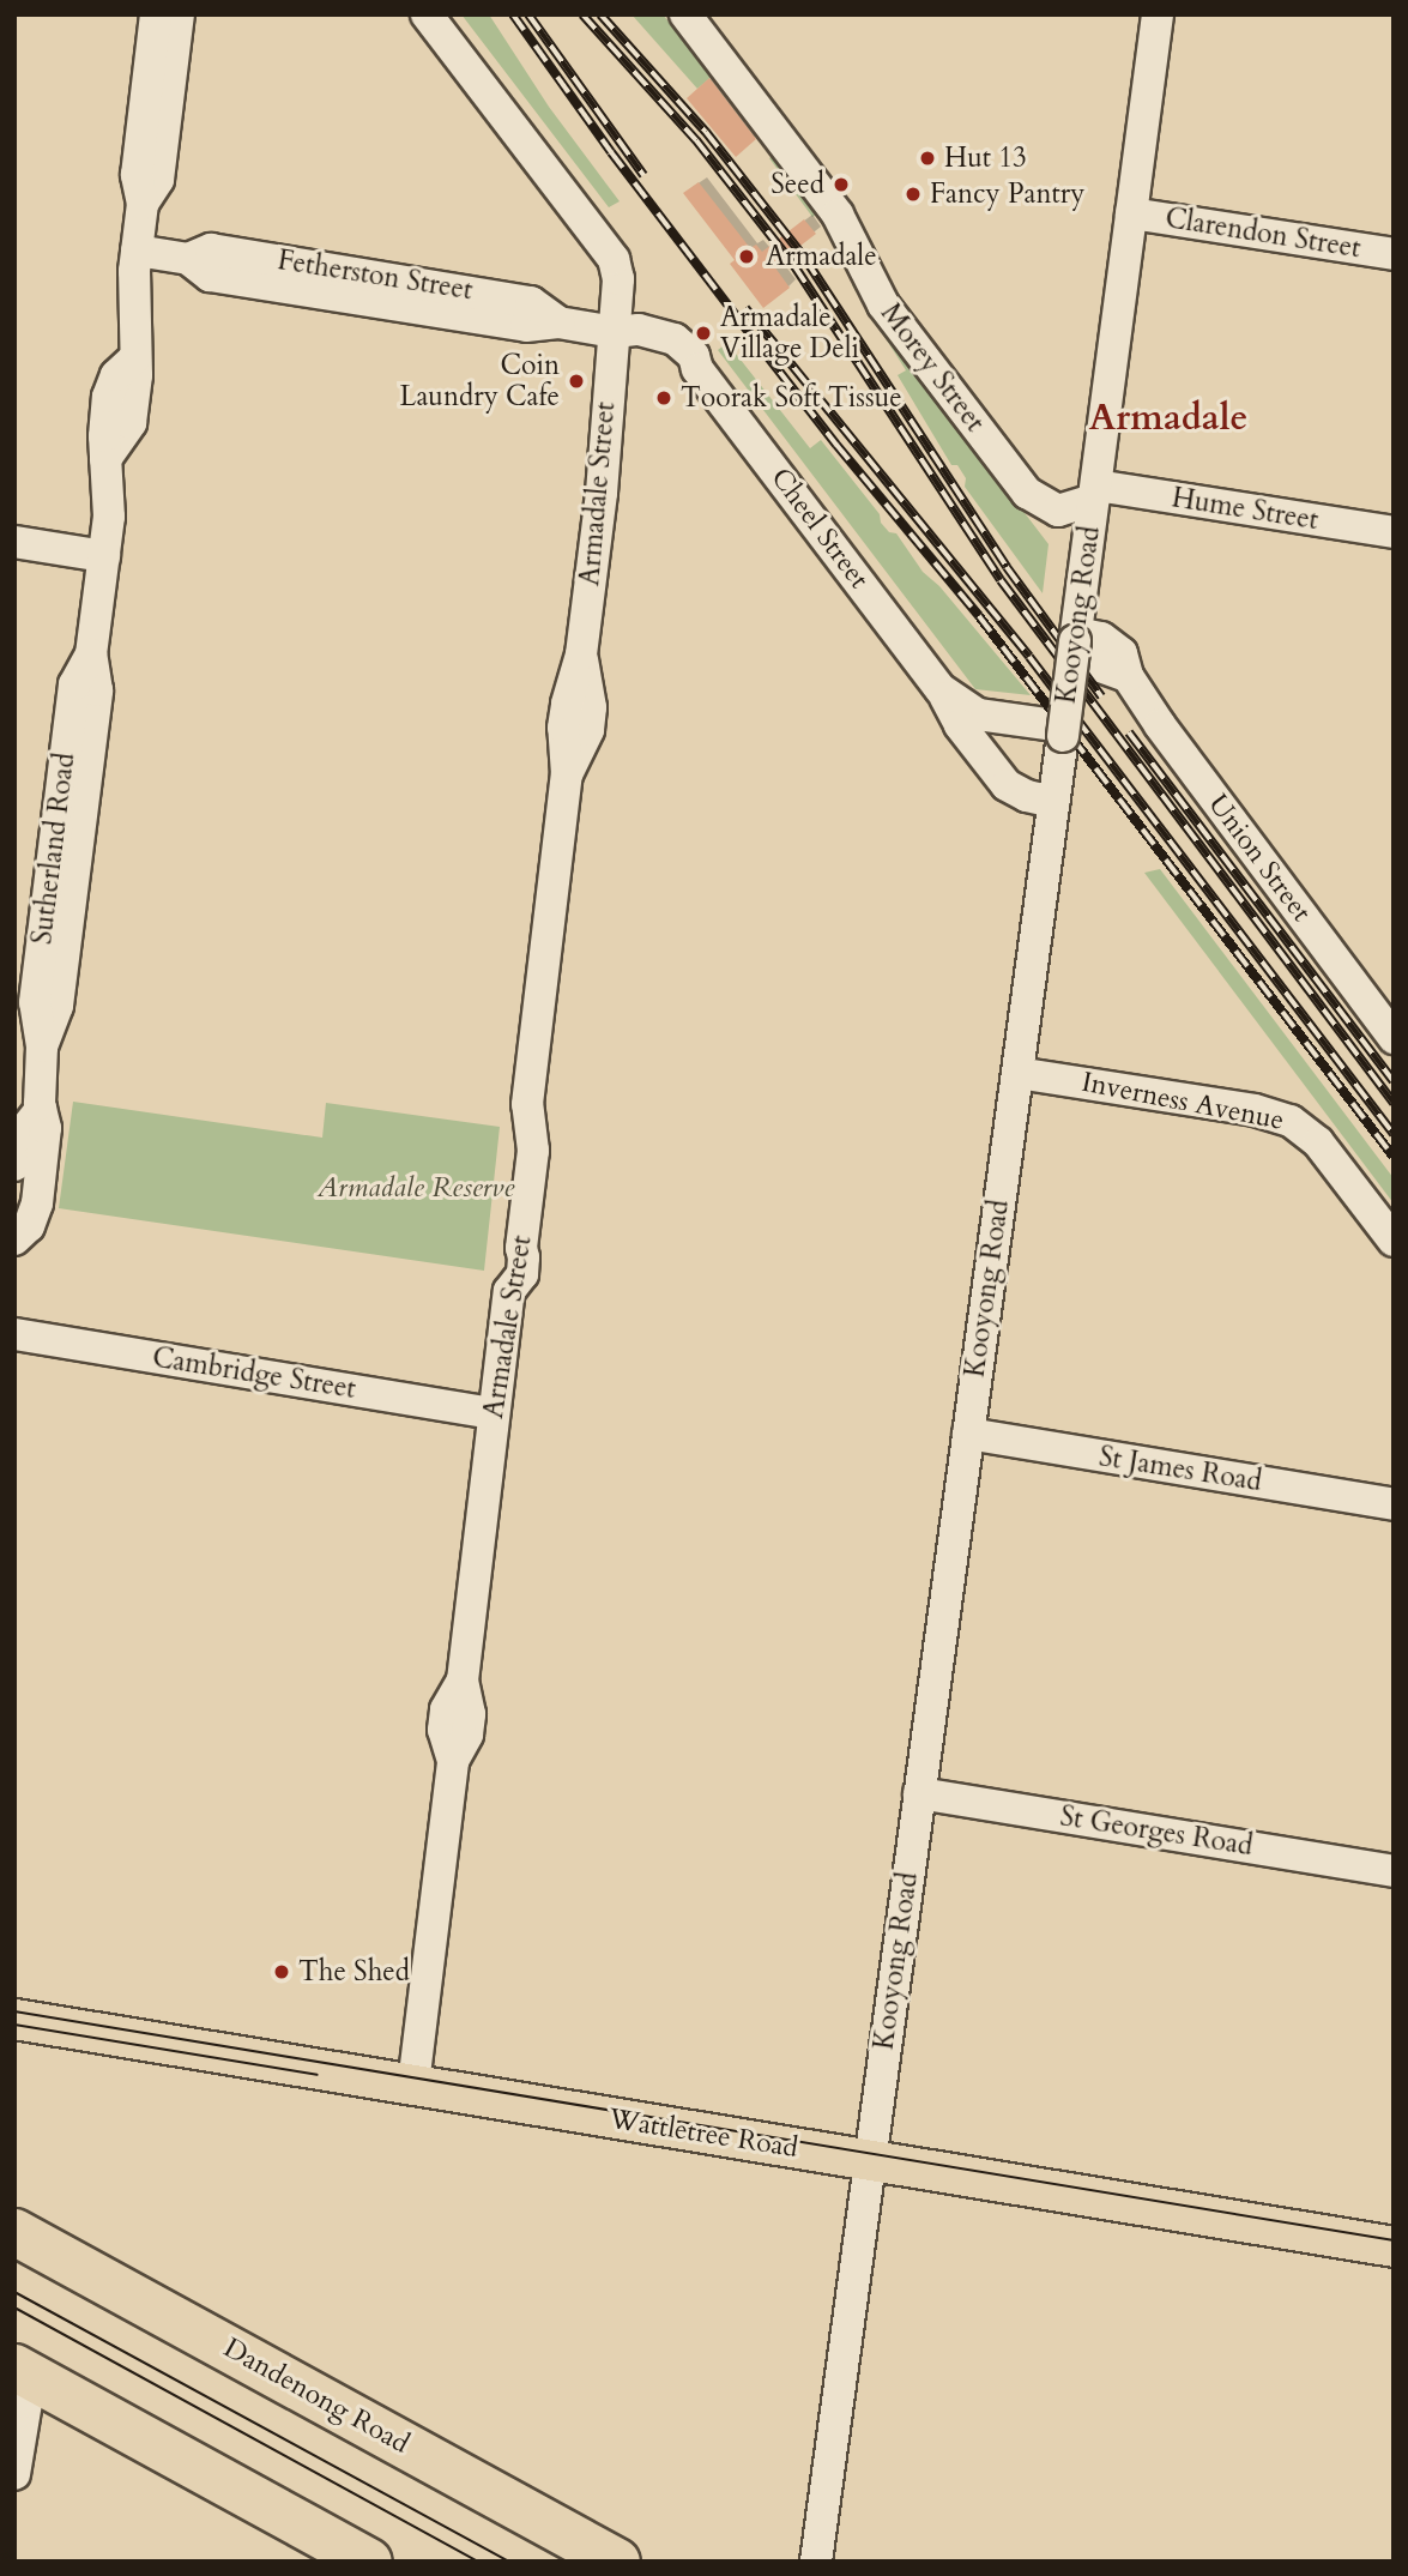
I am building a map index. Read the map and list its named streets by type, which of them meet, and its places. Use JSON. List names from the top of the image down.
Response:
{
  "streets": {
    "highway": ["Dandenong Road"],
    "main road": ["Wattletree Road"],
    "street": [
      "Clarendon Street",
      "Fetherston Street",
      "Morey Street",
      "Armadale Street",
      "Hume Street",
      "Cheel Street",
      "Kooyong Road",
      "Sutherland Road",
      "Union Street",
      "Inverness Avenue",
      "Cambridge Street",
      "St James Road",
      "St Georges Road"
    ]
  },
  "crossings": [
    ["Clarendon Street", "Kooyong Road"],
    ["Fetherston Street", "Armadale Street"],
    ["Fetherston Street", "Cheel Street"],
    ["Fetherston Street", "Sutherland Road"],
    ["Morey Street", "Hume Street"],
    ["Morey Street", "Kooyong Road"],
    ["Armadale Street", "Cheel Street"],
    ["Armadale Street", "Cambridge Street"],
    ["Armadale Street", "Wattletree Road"],
    ["Hume Street", "Kooyong Road"],
    ["Cheel Street", "Kooyong Road"],
    ["Kooyong Road", "Union Street"],
    ["Kooyong Road", "Inverness Avenue"],
    ["Kooyong Road", "St James Road"],
    ["Kooyong Road", "St Georges Road"],
    ["Kooyong Road", "Wattletree Road"]
  ],
  "districts": ["Armadale"],
  "parks": ["Armadale Reserve"],
  "places": [
    "Hut 13",
    "Seed",
    "Fancy Pantry",
    "Armadale",
    "Armadale Village Deli",
    "Coin Laundry Cafe",
    "Toorak Soft Tissue",
    "The Shed"
  ]
}
